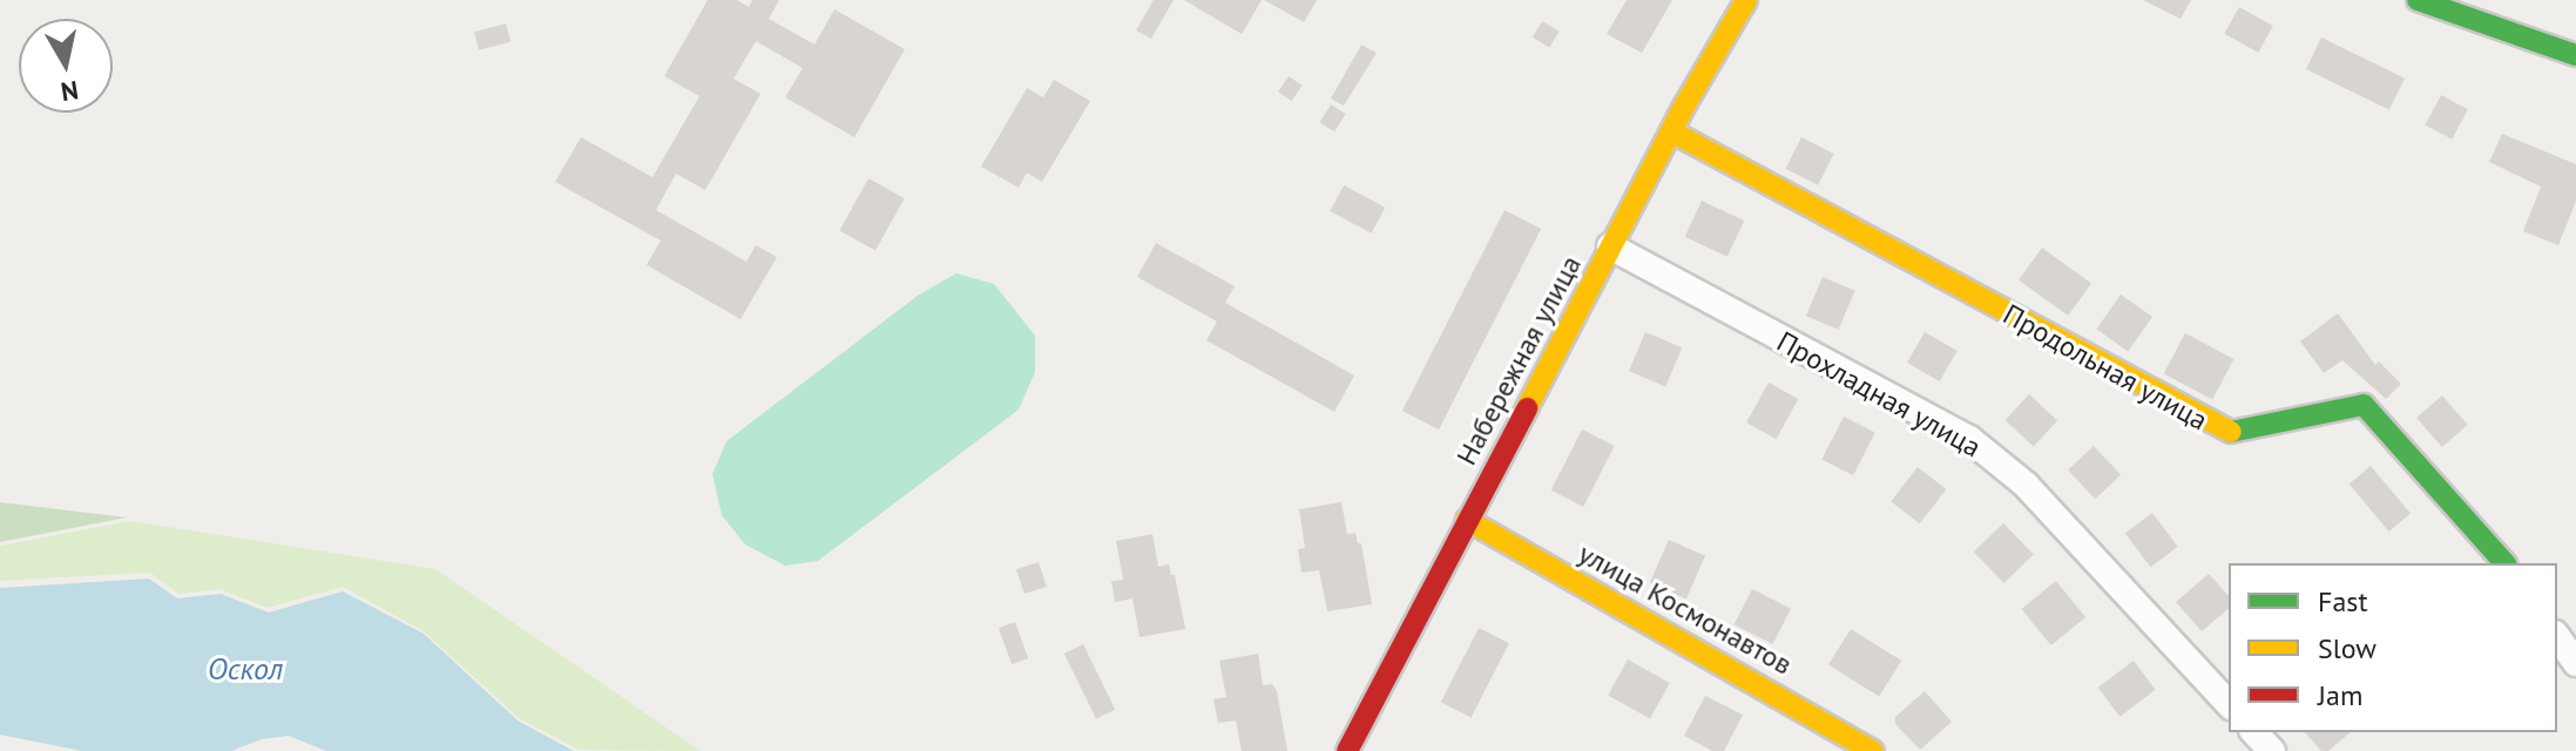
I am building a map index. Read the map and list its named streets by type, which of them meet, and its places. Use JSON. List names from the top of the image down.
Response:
{
  "streets": {
    "street": [
      "Набережная улица",
      "Продольная улица",
      "Прохладная улица",
      "улица Космонавтов"
    ]
  },
  "crossings": [
    ["Набережная улица", "Продольная улица"],
    ["Набережная улица", "Прохладная улица"],
    ["Набережная улица", "улица Космонавтов"]
  ],
  "water": ["Оскол"],
  "legend": ["Fast", "Slow", "Jam"],
  "north": "bottom"
}
